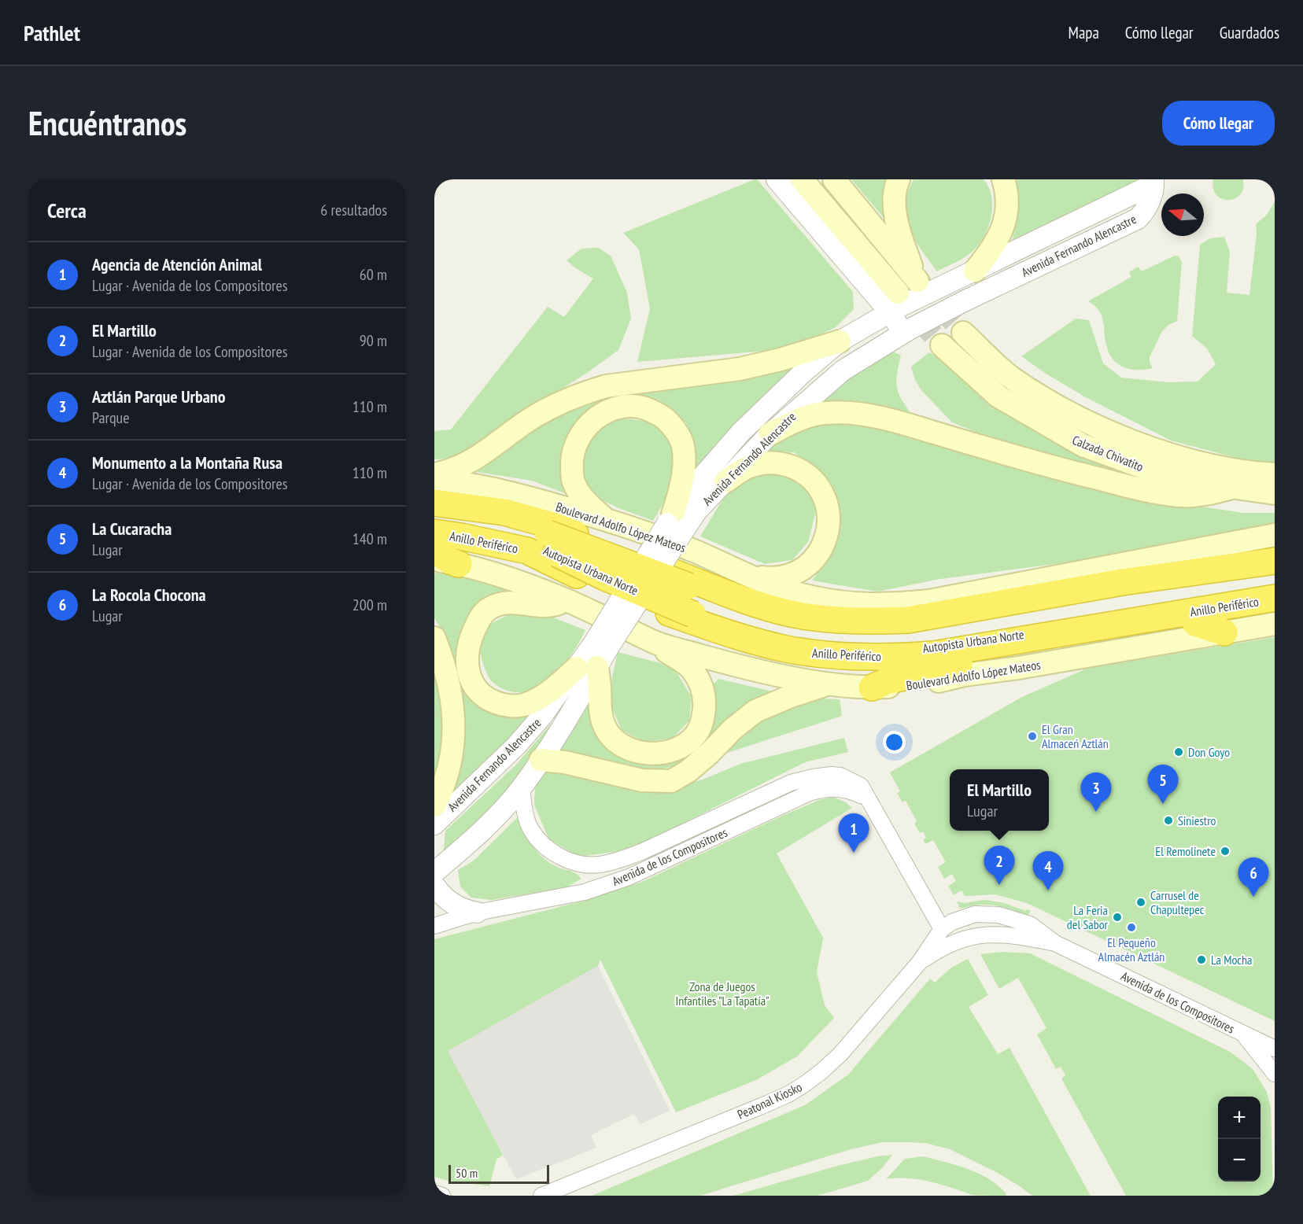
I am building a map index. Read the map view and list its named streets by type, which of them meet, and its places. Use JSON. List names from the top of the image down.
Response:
{
  "streets": {
    "highway": ["Anillo Periférico", "Autopista Urbana Norte"],
    "main road": ["Calzada Chivatito", "Boulevard Adolfo López Mateos"],
    "street": ["Avenida Fernando Alencastre", "Avenida de los Compositores", "Peatonal Kiosko"]
  },
  "crossings": [
    ["Avenida Fernando Alencastre", "Avenida de los Compositores"],
    ["Avenida de los Compositores", "Peatonal Kiosko"]
  ],
  "parks": ["Zona de Juegos Infantiles \"La Tapatía\""],
  "places": [
    "El Gran Almaceń Aztlán",
    "Don Goyo",
    "Siniestro",
    "El Remolinete",
    "Carrusel de Chapultepec",
    "La Feria del Sabor",
    "El Pequeño Almacén Aztlán",
    "La Mocha"
  ],
  "scale_bar": "50 m",
  "north": "left",
  "page": {
    "header": "Pathlet",
    "nav": ["Mapa", "Cómo llegar", "Guardados"],
    "buttons": "Cómo llegar",
    "title": "Encuéntranos",
    "heading": ["Cerca", "6 resultados"],
    "list": [
      {
        "mark": "1",
        "name": "Agencia de Atención Animal",
        "note": "Lugar · Avenida de los Compositores",
        "value": "60 m"
      },
      {
        "mark": "2",
        "name": "El Martillo",
        "note": "Lugar · Avenida de los Compositores",
        "value": "90 m"
      },
      {
        "mark": "3",
        "name": "Aztlán Parque Urbano",
        "note": "Parque",
        "value": "110 m"
      },
      {
        "mark": "4",
        "name": "Monumento a la Montaña Rusa",
        "note": "Lugar · Avenida de los Compositores",
        "value": "110 m"
      },
      {
        "mark": "5",
        "name": "La Cucaracha",
        "note": "Lugar",
        "value": "140 m"
      },
      {
        "mark": "6",
        "name": "La Rocola Chocona",
        "note": "Lugar",
        "value": "200 m"
      }
    ],
    "pins": [
      "5",
      "3",
      "1",
      "2",
      "4",
      "6"
    ],
    "popup": ["El Martillo", "Lugar"],
    "map_buttons": ["+", "−"],
    "scale": "50 m"
  }
}
